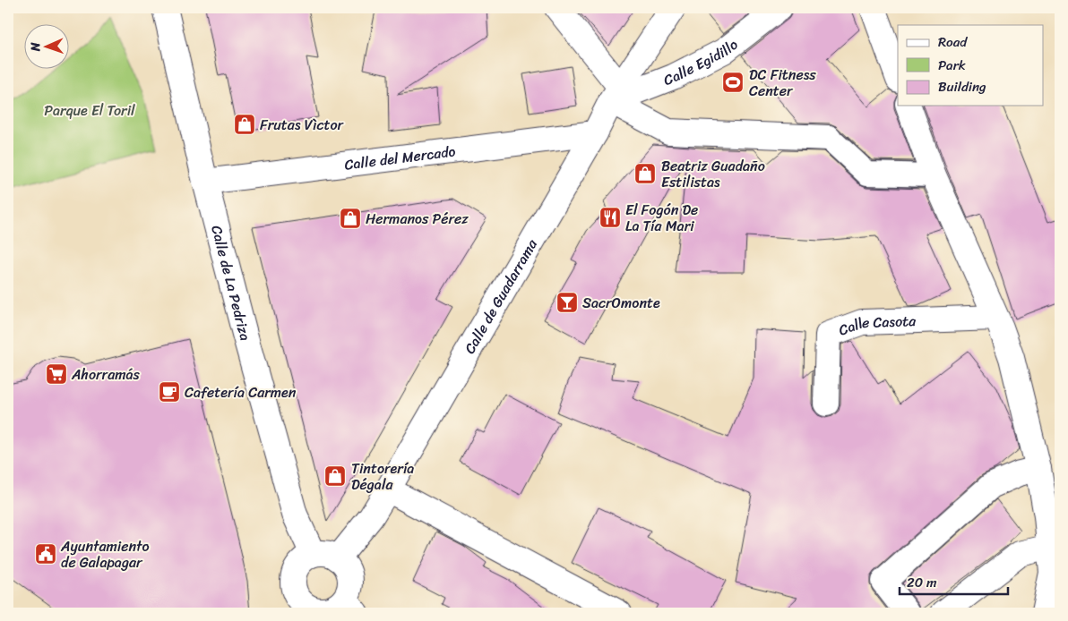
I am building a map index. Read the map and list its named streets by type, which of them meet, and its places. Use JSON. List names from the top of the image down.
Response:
{
  "streets": {
    "street": [
      "Calle Egidillo",
      "Calle del Mercado",
      "Calle de La Pedriza",
      "Calle de Guadarrama",
      "Calle Casota"
    ]
  },
  "crossings": [
    ["Calle Egidillo", "Calle de Guadarrama"],
    ["Calle del Mercado", "Calle de La Pedriza"],
    ["Calle del Mercado", "Calle de Guadarrama"],
    ["Calle de La Pedriza", "Calle de Guadarrama"]
  ],
  "parks": ["Parque El Toril"],
  "places": {
    "sports": ["DC Fitness Center"],
    "shop": [
      "Frutas Vìctor",
      "Beatriz Guadaño Estilistas",
      "Hermanos Pérez",
      "Tintorería Dégala"
    ],
    "restaurant": ["El Fogón De La Tía Mari"],
    "bar": ["SacrOmonte"],
    "supermarket": ["Ahorramás"],
    "cafe": ["Cafetería Carmen"],
    "public building": ["Ayuntamiento de Galapagar"]
  },
  "legend": ["Road", "Park", "Building"],
  "scale_bar": "20 m",
  "north": "left"
}
